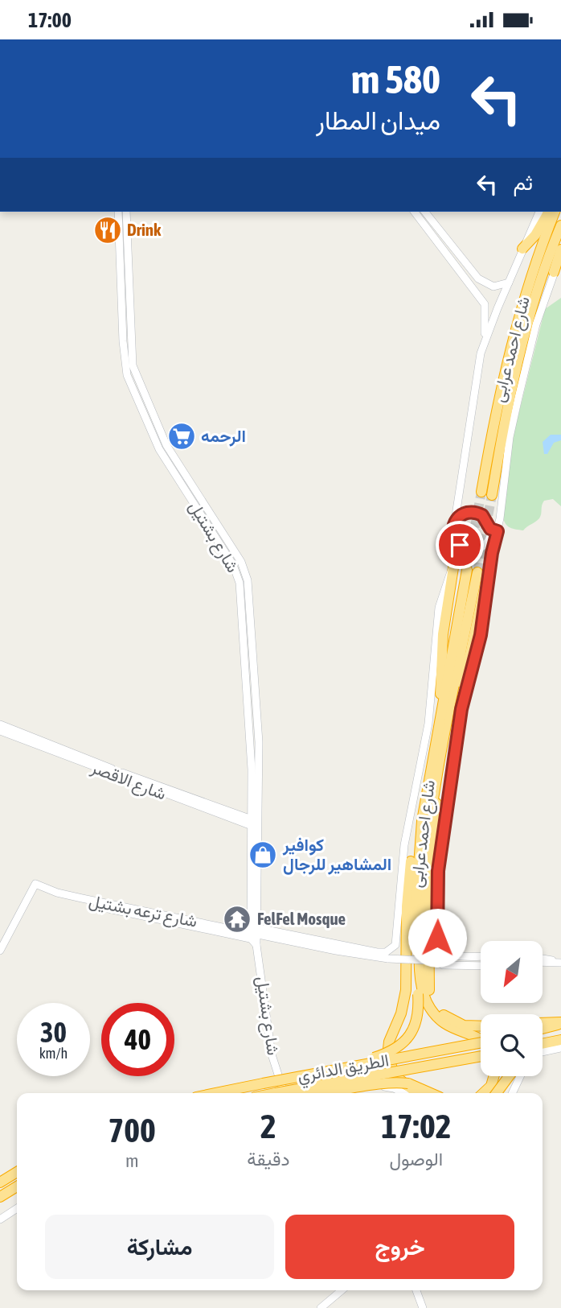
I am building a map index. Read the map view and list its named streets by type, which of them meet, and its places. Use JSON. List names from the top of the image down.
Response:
{
  "streets": {
    "highway": ["شارع احمد عرابى", "الطريق الدائري"],
    "street": ["شارع بشتيل", "شارع الاقصر", "شارع ترعه بشتيل"]
  },
  "crossings": [
    ["شارع احمد عرابى", "الطريق الدائري"],
    ["شارع بشتيل", "شارع الاقصر"],
    ["شارع بشتيل", "شارع ترعه بشتيل"],
    ["شارع بشتيل", "الطريق الدائري"]
  ],
  "places": {
    "restaurant": ["Drink"],
    "supermarket": ["الرحمه"],
    "shop": ["كوافير المشاهير للرجال"],
    "temple": ["FelFel Mosque"]
  },
  "north": "bottom left",
  "page": {
    "status": "17:00",
    "turn": ["580 m", "ميدان المطار"],
    "then": "ثم",
    "speed": "30 km/h",
    "limit": "40",
    "eta": [
      "17:02",
      "الوصول",
      "2",
      "دقيقة",
      "700",
      "m"
    ],
    "buttons": ["خروج", "مشاركة"]
  }
}
